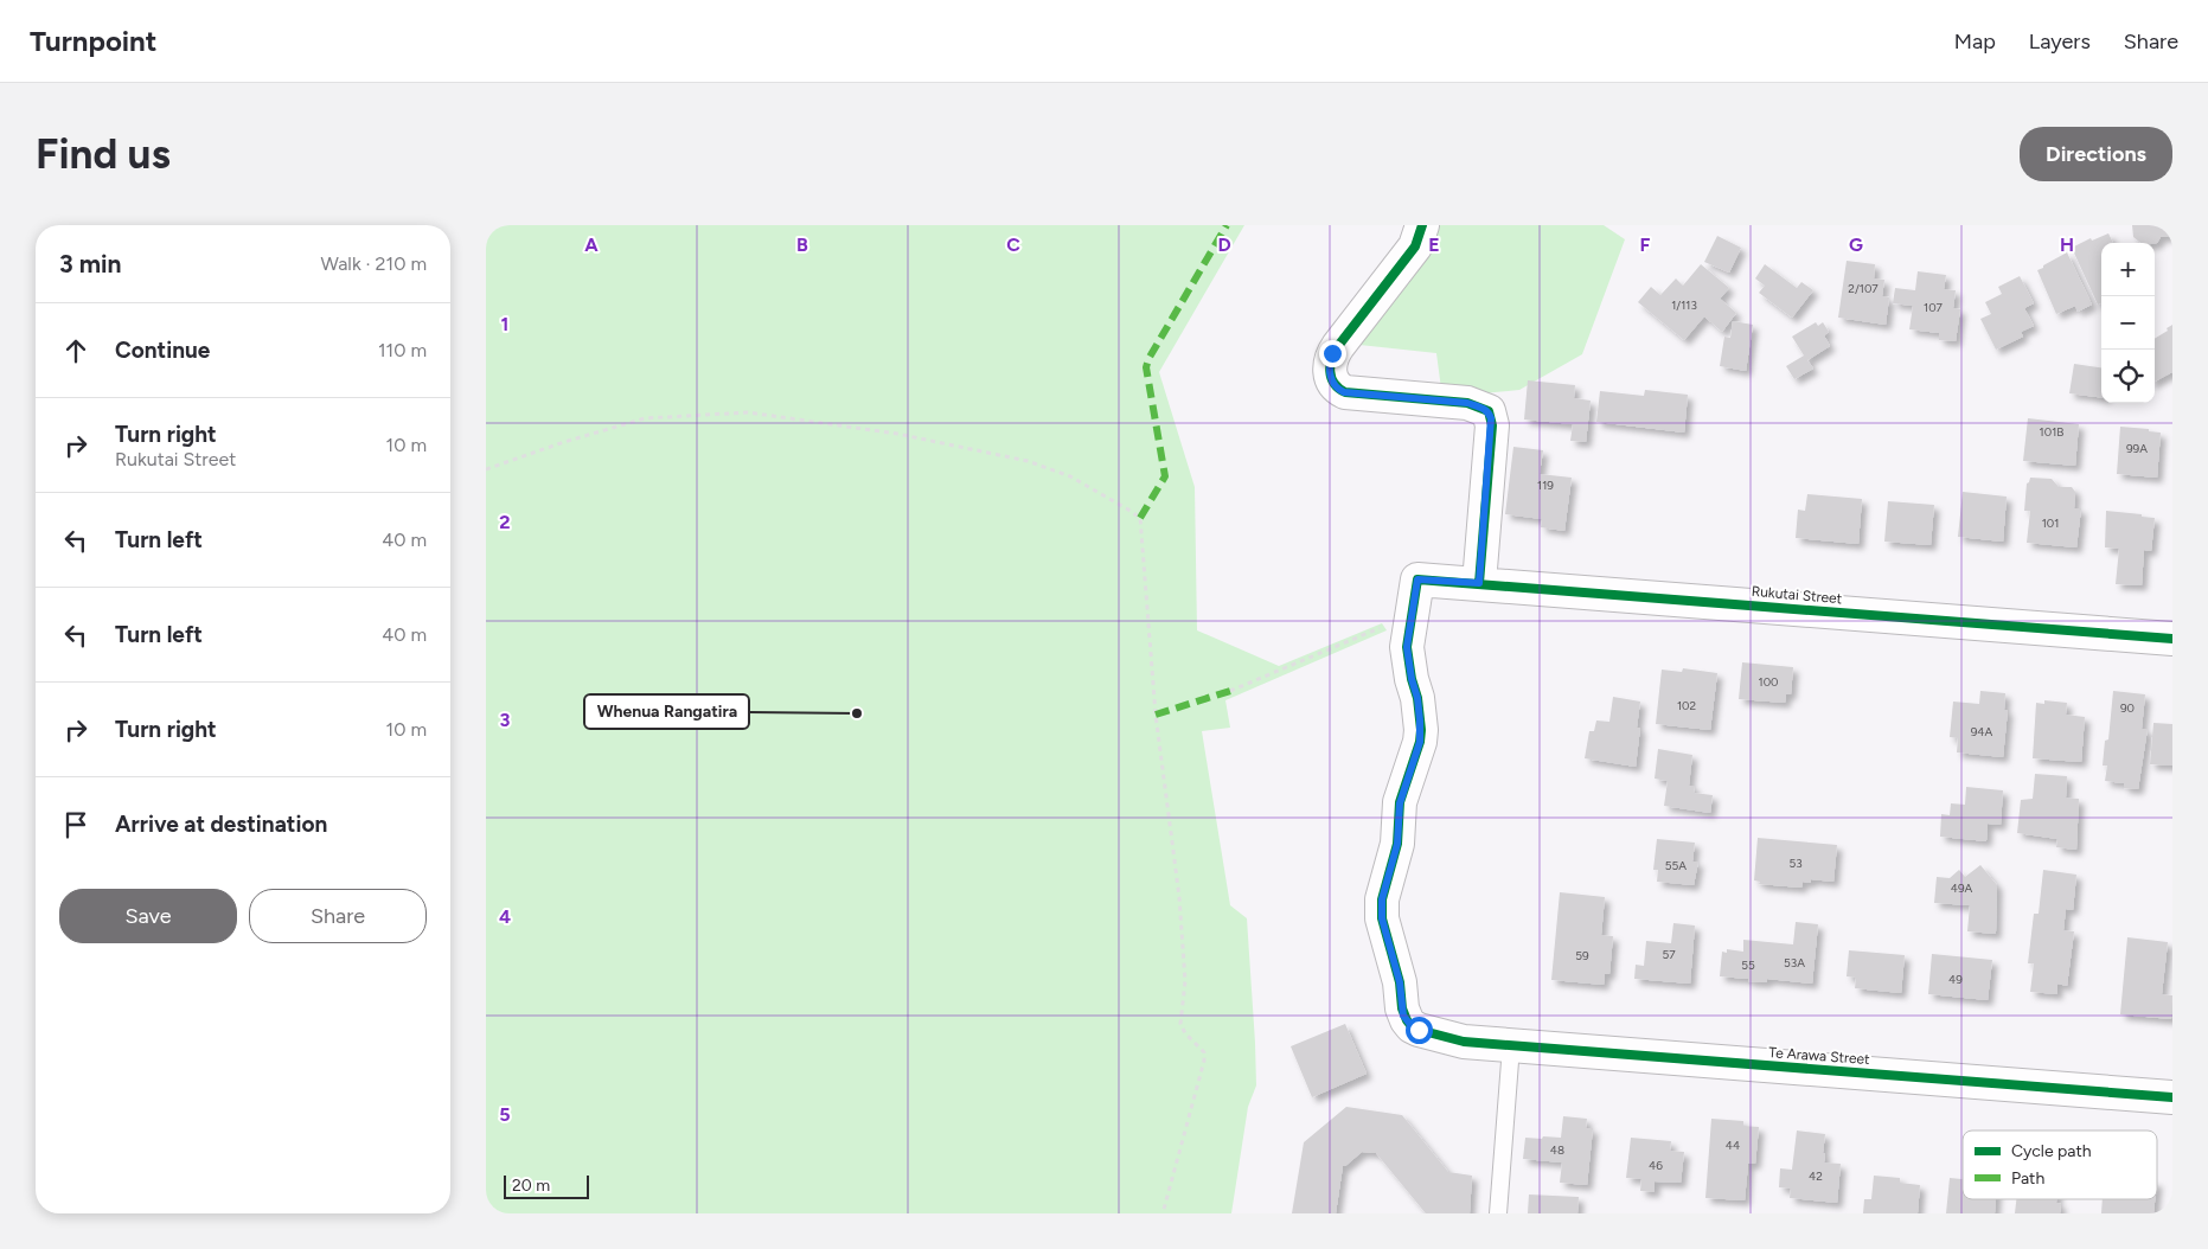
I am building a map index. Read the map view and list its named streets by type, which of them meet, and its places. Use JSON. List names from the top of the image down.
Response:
{
  "streets": {
    "street": ["Rukutai Street", "Te Arawa Street"]
  },
  "crossings": [
    ["Rukutai Street", "Te Arawa Street"]
  ],
  "places": ["Whenua Rangatira"],
  "house_numbers": [
    "2/107",
    "1/113",
    "107",
    "101B",
    "99A",
    "119",
    "101",
    "100",
    "102",
    "90",
    "94A",
    "53",
    "55A",
    "49A",
    "57",
    "59",
    "53A",
    "55",
    "49",
    "44",
    "48",
    "46",
    "42"
  ],
  "legend": ["Cycle path", "Path"],
  "scale_bar": "20 m",
  "page": {
    "header": "Turnpoint",
    "nav": ["Map", "Layers", "Share"],
    "buttons": [
      "Directions",
      ["Save", "Share"]
    ],
    "title": "Find us",
    "heading": ["3 min", "Walk · 210 m"],
    "map_buttons": ["+", "−"],
    "list": [
      ["Continue", "110 m"],
      ["Turn right", "Rukutai Street", "10 m"],
      ["Turn left", "40 m"],
      ["Turn left", "40 m"],
      ["Turn right", "10 m"],
      "Arrive at destination"
    ],
    "scale": "20 m"
  },
  "grid": {
    "columns": [
      "A",
      "B",
      "C",
      "D",
      "E",
      "F",
      "G",
      "H"
    ],
    "rows": [
      "1",
      "2",
      "3",
      "4",
      "5"
    ]
  }
}
